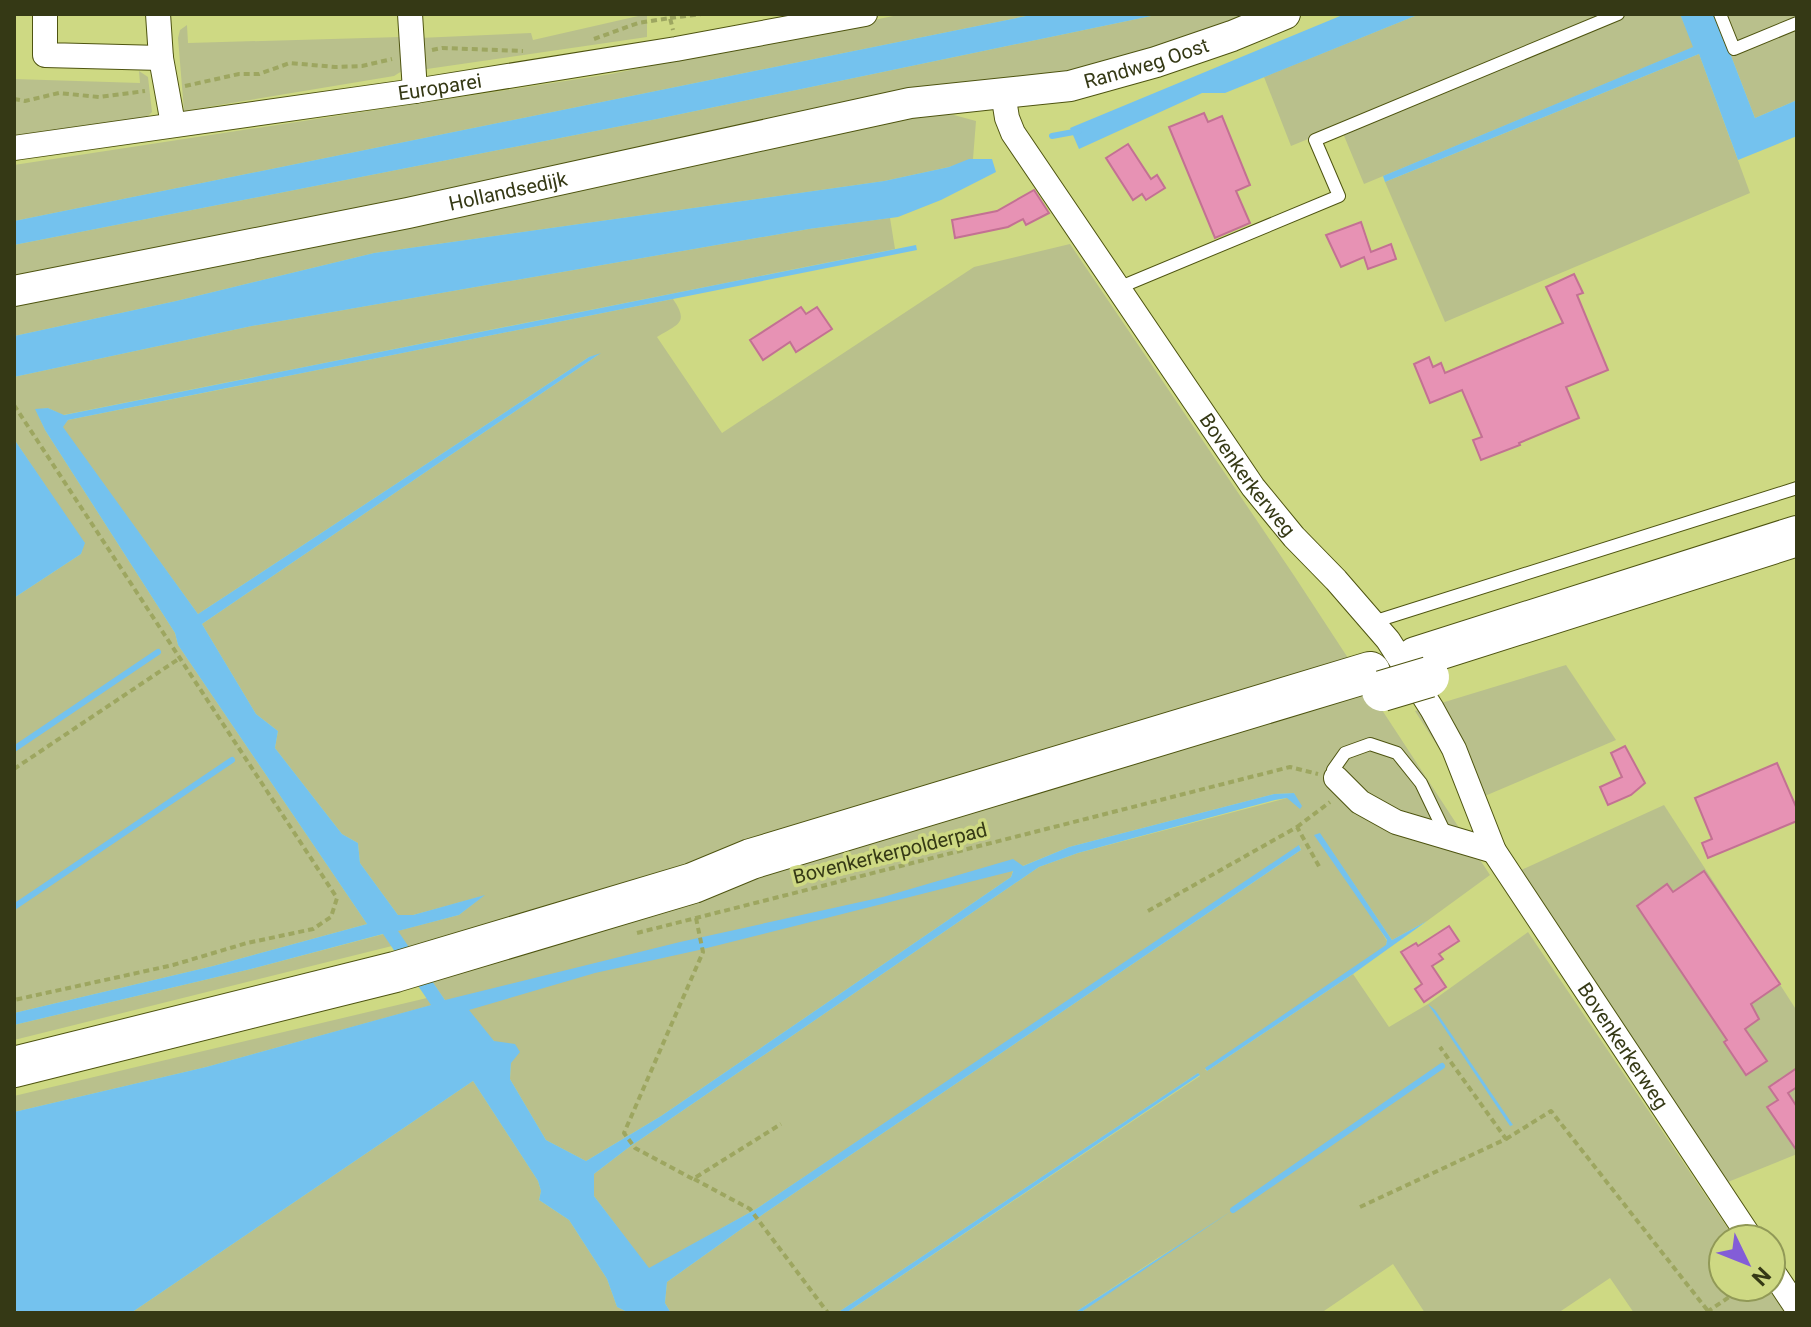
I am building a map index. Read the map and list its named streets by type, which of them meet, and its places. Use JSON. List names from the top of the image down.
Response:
{
  "streets": {
    "street": [
      "Randweg Oost",
      "Europarei",
      "Hollandsedijk",
      "Bovenkerkerweg"
    ],
    "path": ["Bovenkerkerpolderpad"]
  },
  "crossings": [
    ["Randweg Oost", "Hollandsedijk"],
    ["Randweg Oost", "Bovenkerkerweg"],
    ["Hollandsedijk", "Bovenkerkerweg"]
  ],
  "north": "bottom right"
}
